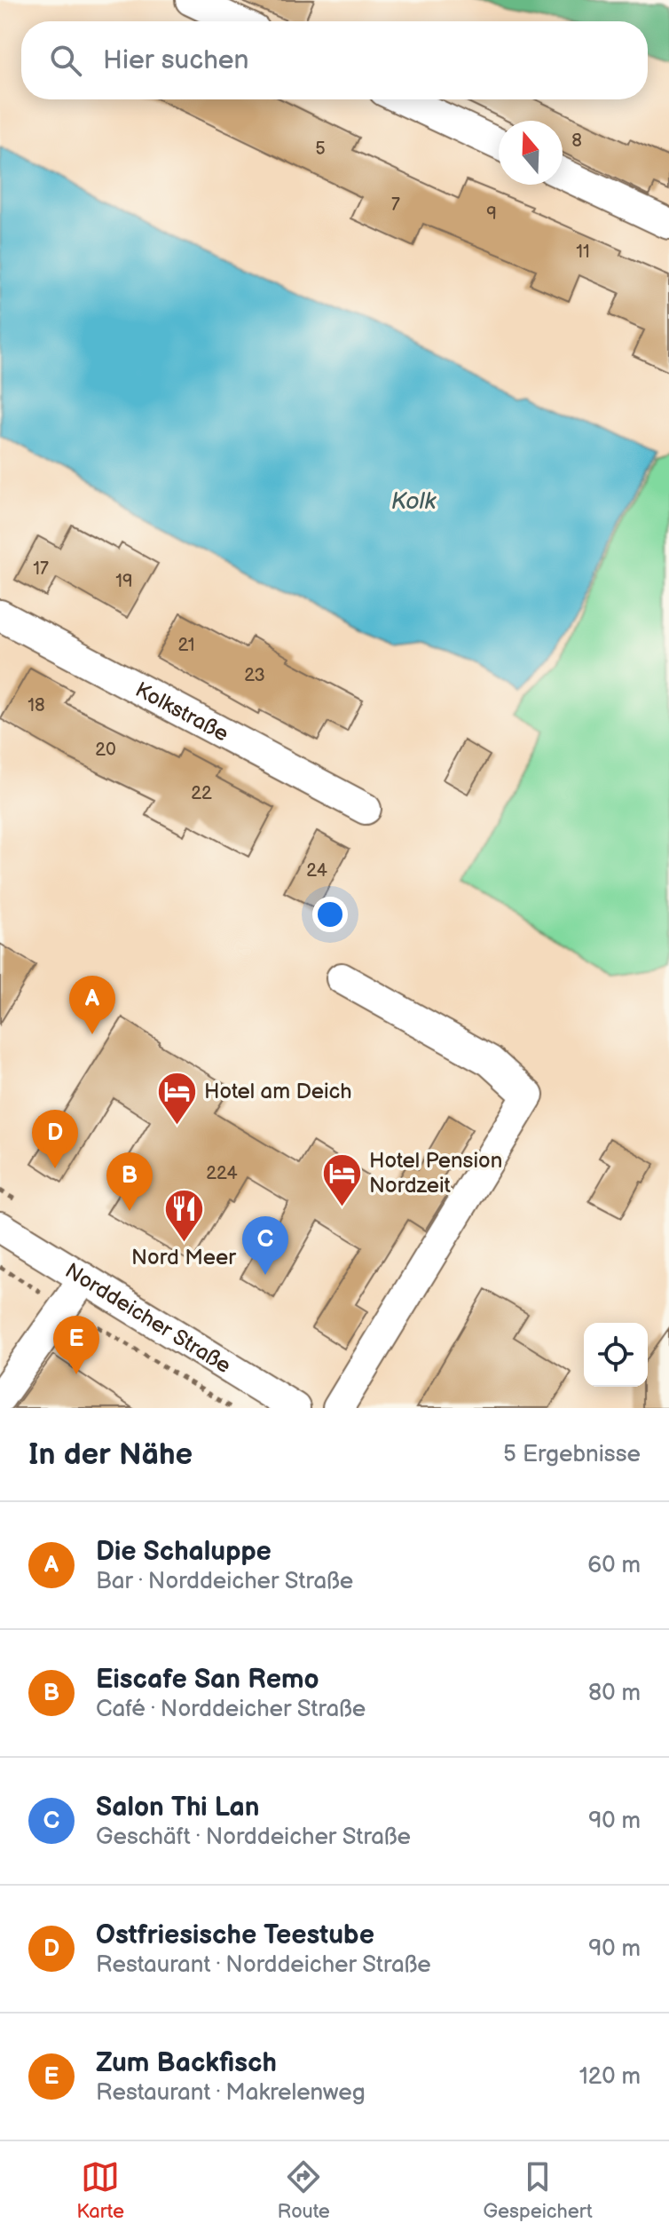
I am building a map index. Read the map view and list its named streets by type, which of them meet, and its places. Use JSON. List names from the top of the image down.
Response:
{
  "streets": {
    "street": ["Kolkstraße", "Norddeicher Straße"]
  },
  "water": ["Kolk"],
  "places": {
    "hotel": ["Hotel am Deich", "Hotel Pension Nordzeit"],
    "restaurant": ["Nord Meer"]
  },
  "house_numbers": [
    "8",
    "5",
    "7",
    "9",
    "11",
    "17",
    "19",
    "21",
    "23",
    "18",
    "20",
    "22",
    "24",
    "224"
  ],
  "north": "top",
  "page": {
    "search": "Hier suchen",
    "pins": [
      "A",
      "D",
      "B",
      "C",
      "E"
    ],
    "heading": ["In der Nähe", "5 Ergebnisse"],
    "list": [
      {
        "mark": "A",
        "name": "Die Schaluppe",
        "note": "Bar · Norddeicher Straße",
        "value": "60 m"
      },
      {
        "mark": "B",
        "name": "Eiscafe San Remo",
        "note": "Café · Norddeicher Straße",
        "value": "80 m"
      },
      {
        "mark": "C",
        "name": "Salon Thi Lan",
        "note": "Geschäft · Norddeicher Straße",
        "value": "90 m"
      },
      {
        "mark": "D",
        "name": "Ostfriesische Teestube",
        "note": "Restaurant · Norddeicher Straße",
        "value": "90 m"
      },
      {
        "mark": "E",
        "name": "Zum Backfisch",
        "note": "Restaurant · Makrelenweg",
        "value": "120 m"
      }
    ],
    "nav": ["Karte", "Route", "Gespeichert"]
  }
}
